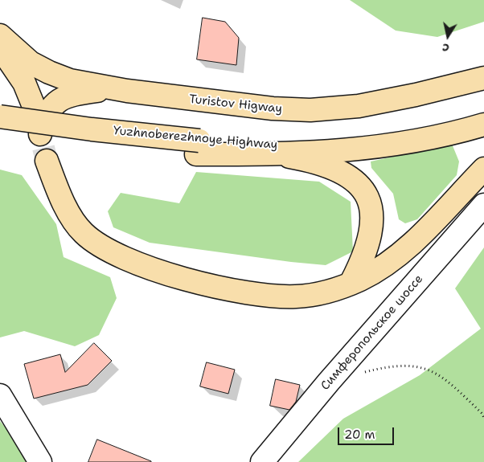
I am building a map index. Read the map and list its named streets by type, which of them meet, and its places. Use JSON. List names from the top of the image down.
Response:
{
  "streets": {
    "main road": ["Turistov Higway", "Yuzhnoberezhnoye Highway"],
    "street": ["Симферопольское шоссе"]
  },
  "scale_bar": "20 m",
  "north": "bottom"
}
